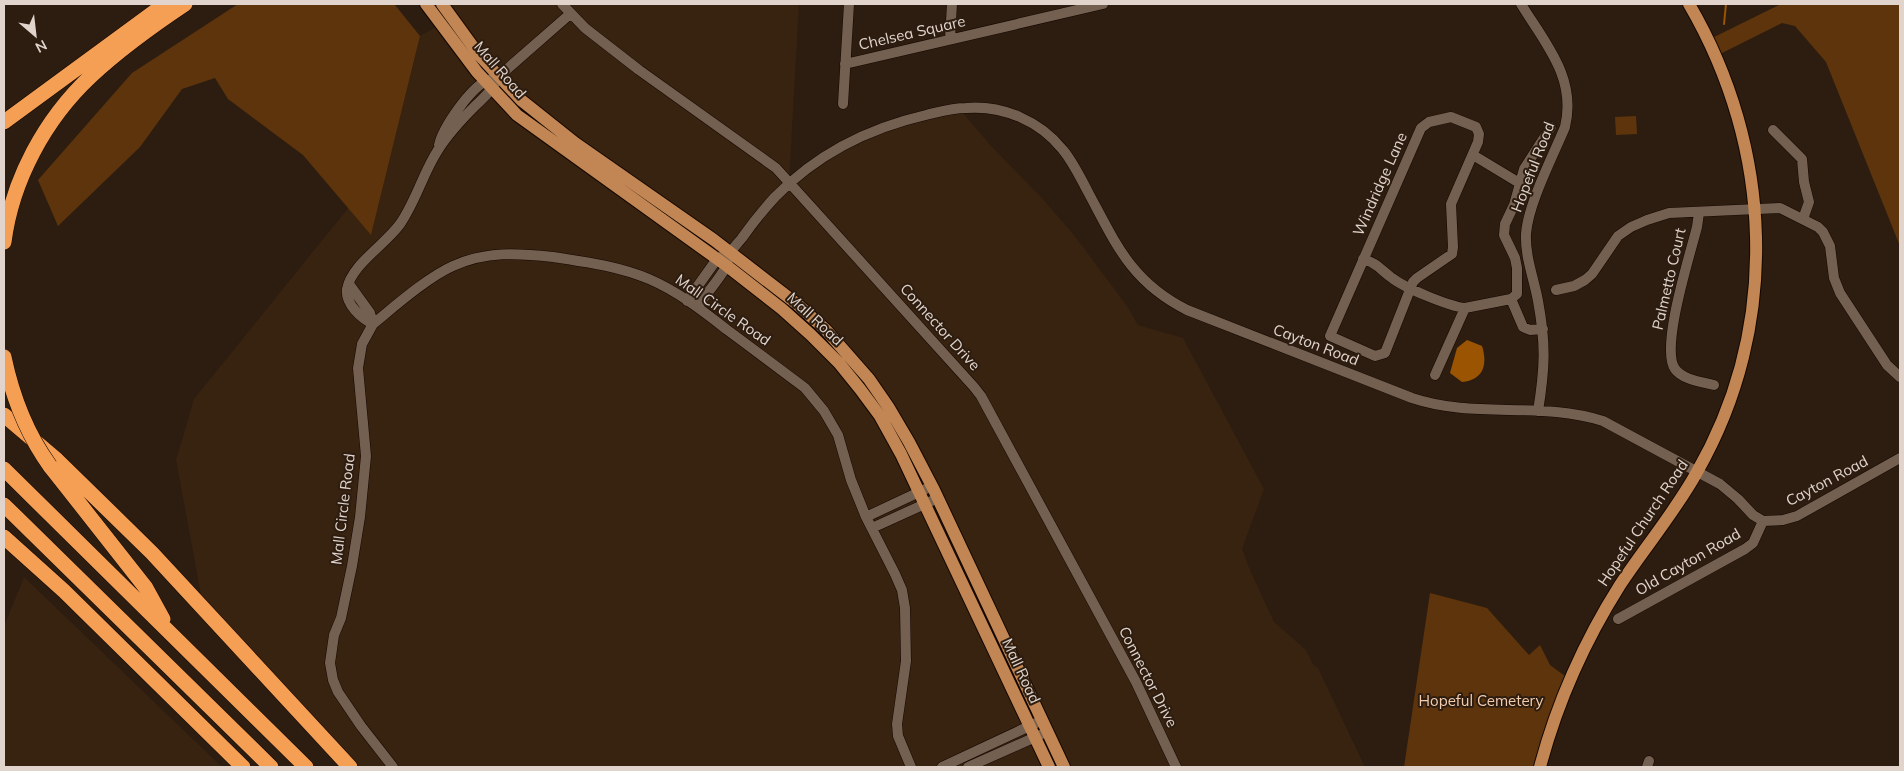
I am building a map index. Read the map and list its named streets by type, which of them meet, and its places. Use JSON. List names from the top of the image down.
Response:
{
  "streets": {
    "main road": ["Mall Road", "Hopeful Church Road"],
    "street": [
      "Chelsea Square",
      "Hopeful Road",
      "Windridge Lane",
      "Palmetto Court",
      "Mall Circle Road",
      "Connector Drive",
      "Cayton Road",
      "Old Cayton Road"
    ]
  },
  "crossings": [
    ["Mall Road", "Cayton Road"],
    ["Hopeful Road", "Cayton Road"],
    ["Palmetto Court", "Hopeful Church Road"],
    ["Connector Drive", "Cayton Road"],
    ["Cayton Road", "Hopeful Church Road"],
    ["Cayton Road", "Old Cayton Road"]
  ],
  "parks": ["Hopeful Cemetery"],
  "north": "bottom right"
}
